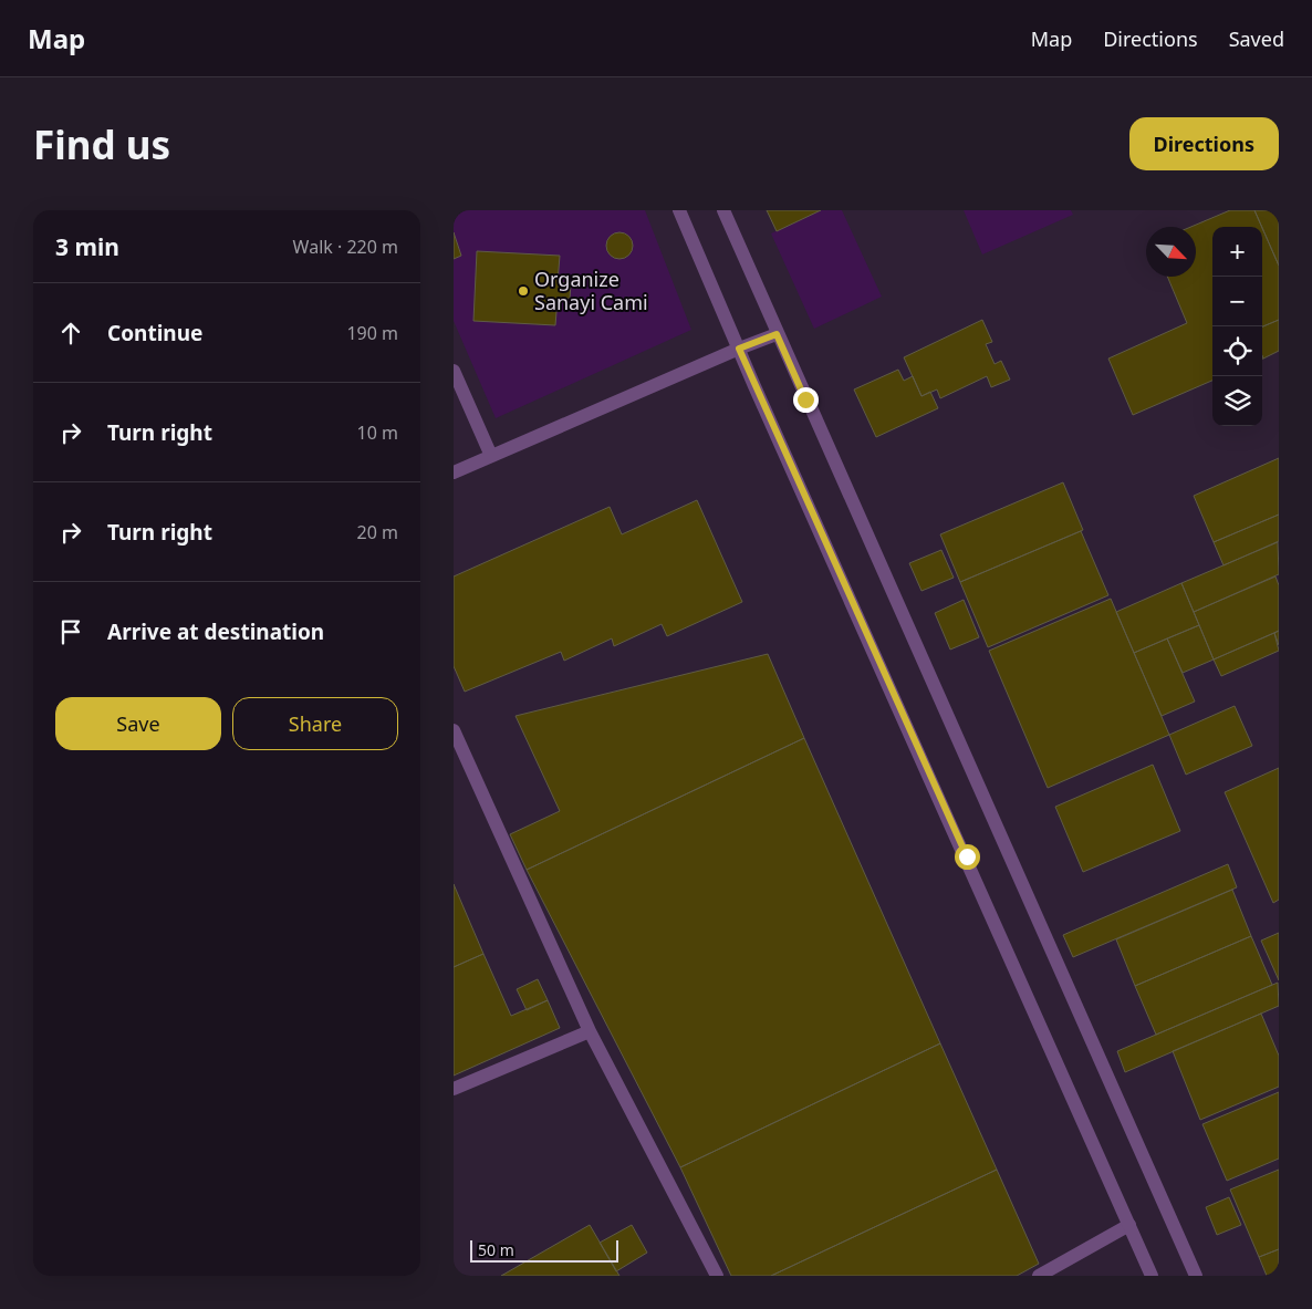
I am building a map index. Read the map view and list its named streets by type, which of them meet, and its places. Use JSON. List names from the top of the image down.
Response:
{
  "places": ["Organize Sanayi Cami"],
  "scale_bar": "50 m",
  "north": "bottom right",
  "page": {
    "header": "Map",
    "nav": ["Map", "Directions", "Saved"],
    "buttons": [
      "Directions",
      ["Save", "Share"]
    ],
    "title": "Find us",
    "heading": ["3 min", "Walk · 220 m"],
    "map_buttons": ["+", "−"],
    "list": [
      ["Continue", "190 m"],
      ["Turn right", "10 m"],
      ["Turn right", "20 m"],
      "Arrive at destination"
    ],
    "scale": "50 m"
  }
}
